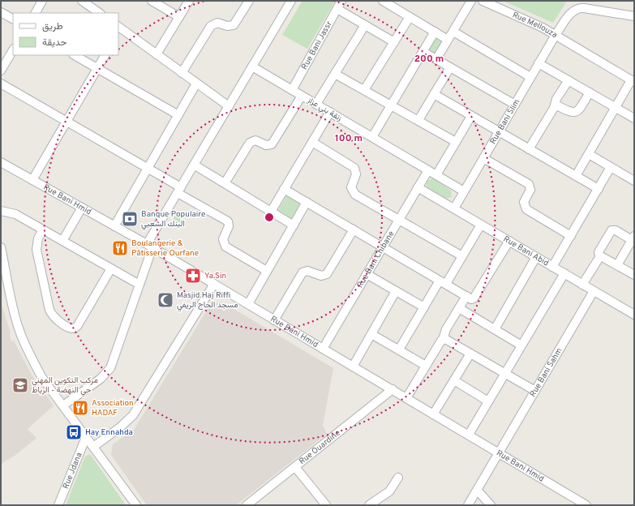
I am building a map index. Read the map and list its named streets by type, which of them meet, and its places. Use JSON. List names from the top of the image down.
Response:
{
  "streets": {
    "street": [
      "Rue Mellouza",
      "Rue Bani Jassr",
      "زنقة بني عزاز",
      "Rue Bani Slim",
      "Rue Bani Hmid",
      "Rue Bani Abid",
      "Rue Bani Chibane",
      "Rue Bani Sahm",
      "Rue Ouardine",
      "Rue Jdana"
    ]
  },
  "crossings": [
    ["Rue Mellouza", "Rue Bani Slim"],
    ["Rue Bani Jassr", "زنقة بني عزاز"],
    ["زنقة بني عزاز", "Rue Bani Slim"],
    ["زنقة بني عزاز", "Rue Bani Chibane"],
    ["Rue Bani Slim", "Rue Bani Abid"],
    ["Rue Bani Hmid", "Rue Bani Chibane"],
    ["Rue Bani Hmid", "Rue Bani Sahm"],
    ["Rue Bani Hmid", "Rue Ouardine"],
    ["Rue Bani Abid", "Rue Bani Chibane"],
    ["Rue Bani Abid", "Rue Bani Sahm"]
  ],
  "places": {
    "bank": ["Banque Populaire البنك الشعبي"],
    "restaurant": ["Boulangerie & Pâtisserie Ourfane", "Association HADAF"],
    "pharmacy": ["Ya.Sin"],
    "mosque": ["Masjid Haj Riffi مسجد الحاج الريفي"],
    "school or university": ["مركب التكوين المهني حي النهضة - الرباط"],
    "bus stop": ["Hay Ennahda"]
  },
  "legend": ["طريق", "حديقة"],
  "rings": ["200 m", "100 m"]
}
